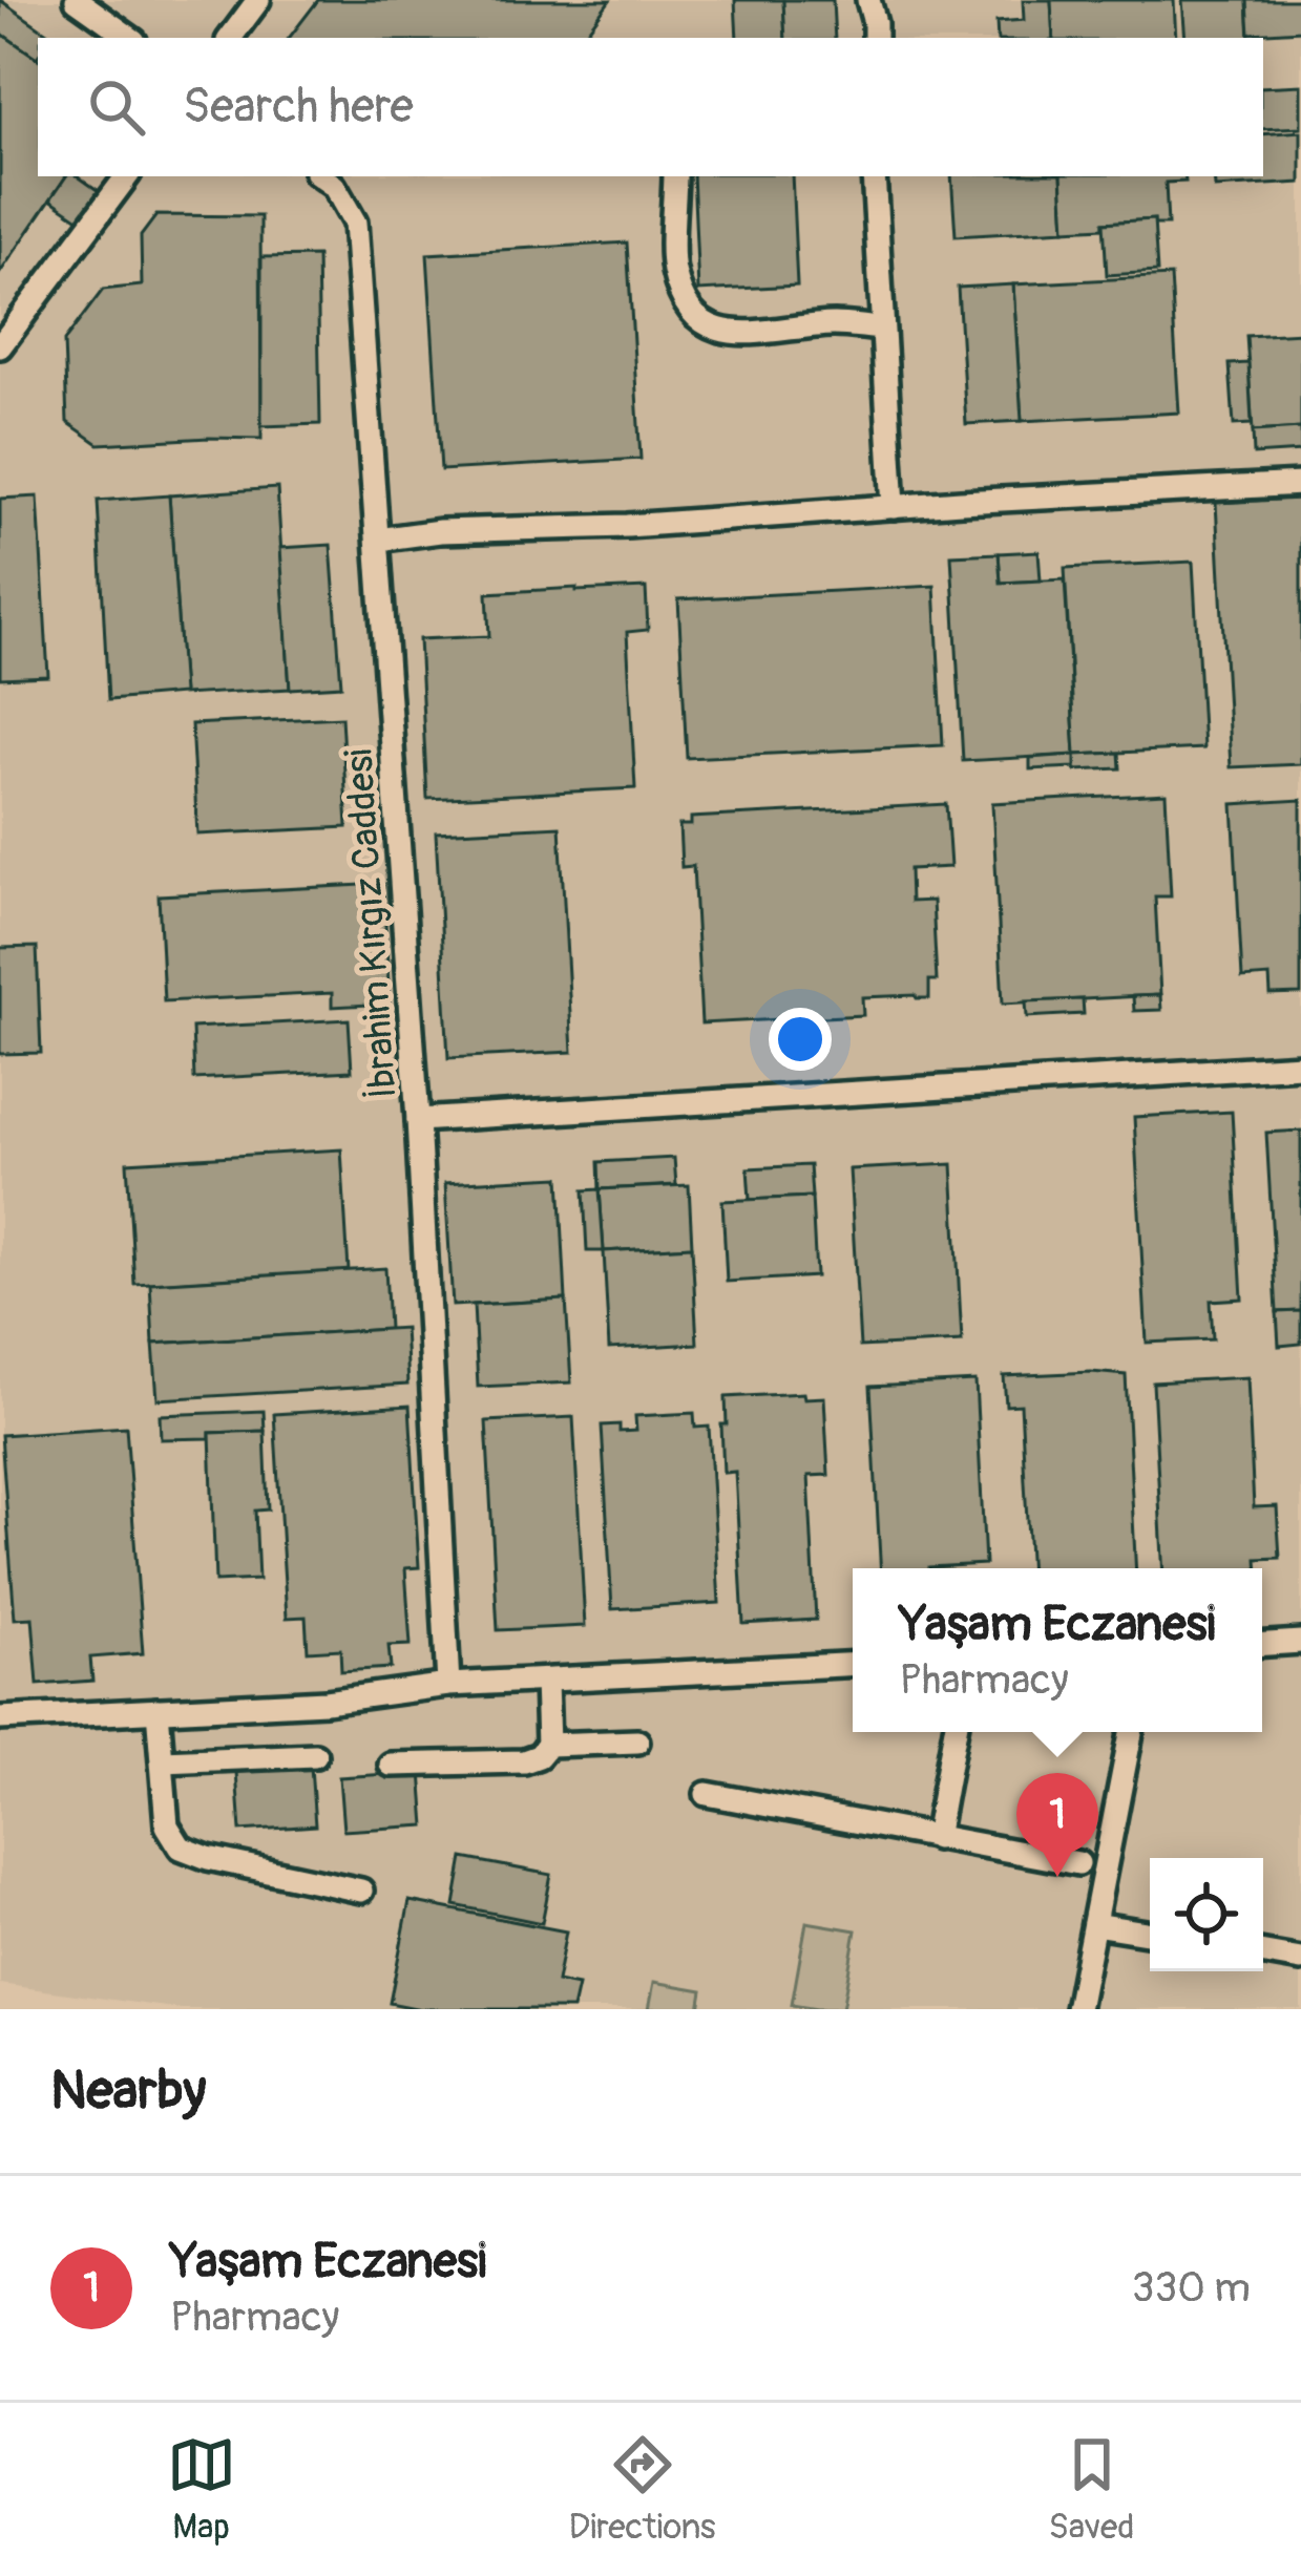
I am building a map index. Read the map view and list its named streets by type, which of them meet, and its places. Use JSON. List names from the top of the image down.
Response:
{
  "streets": {
    "street": ["İbrahim Kırgız Caddesi"]
  },
  "page": {
    "search": "Search here",
    "popup": ["Yaşam Eczanesi", "Pharmacy"],
    "pins": "1",
    "heading": "Nearby",
    "list": [
      {
        "mark": "1",
        "name": "Yaşam Eczanesi",
        "note": "Pharmacy",
        "value": "330 m"
      }
    ],
    "nav": ["Map", "Directions", "Saved"]
  }
}
